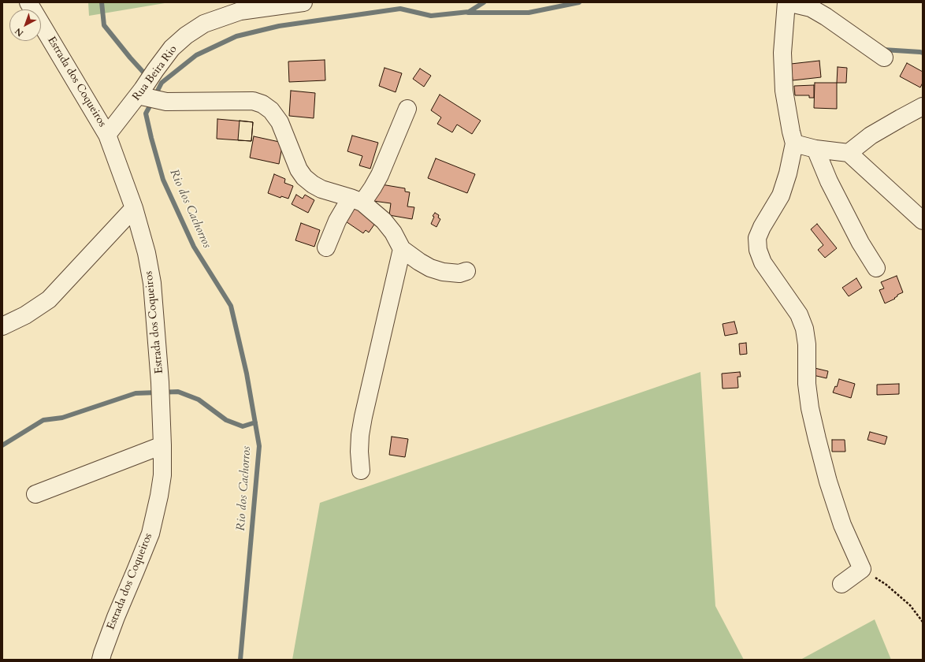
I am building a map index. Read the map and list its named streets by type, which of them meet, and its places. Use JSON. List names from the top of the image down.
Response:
{
  "streets": {
    "street": ["Rua Beira Rio", "Estrada dos Coqueiros"]
  },
  "crossings": [
    ["Rua Beira Rio", "Estrada dos Coqueiros"]
  ],
  "water": ["Rio dos Cachorros"],
  "north": "bottom left"
}
